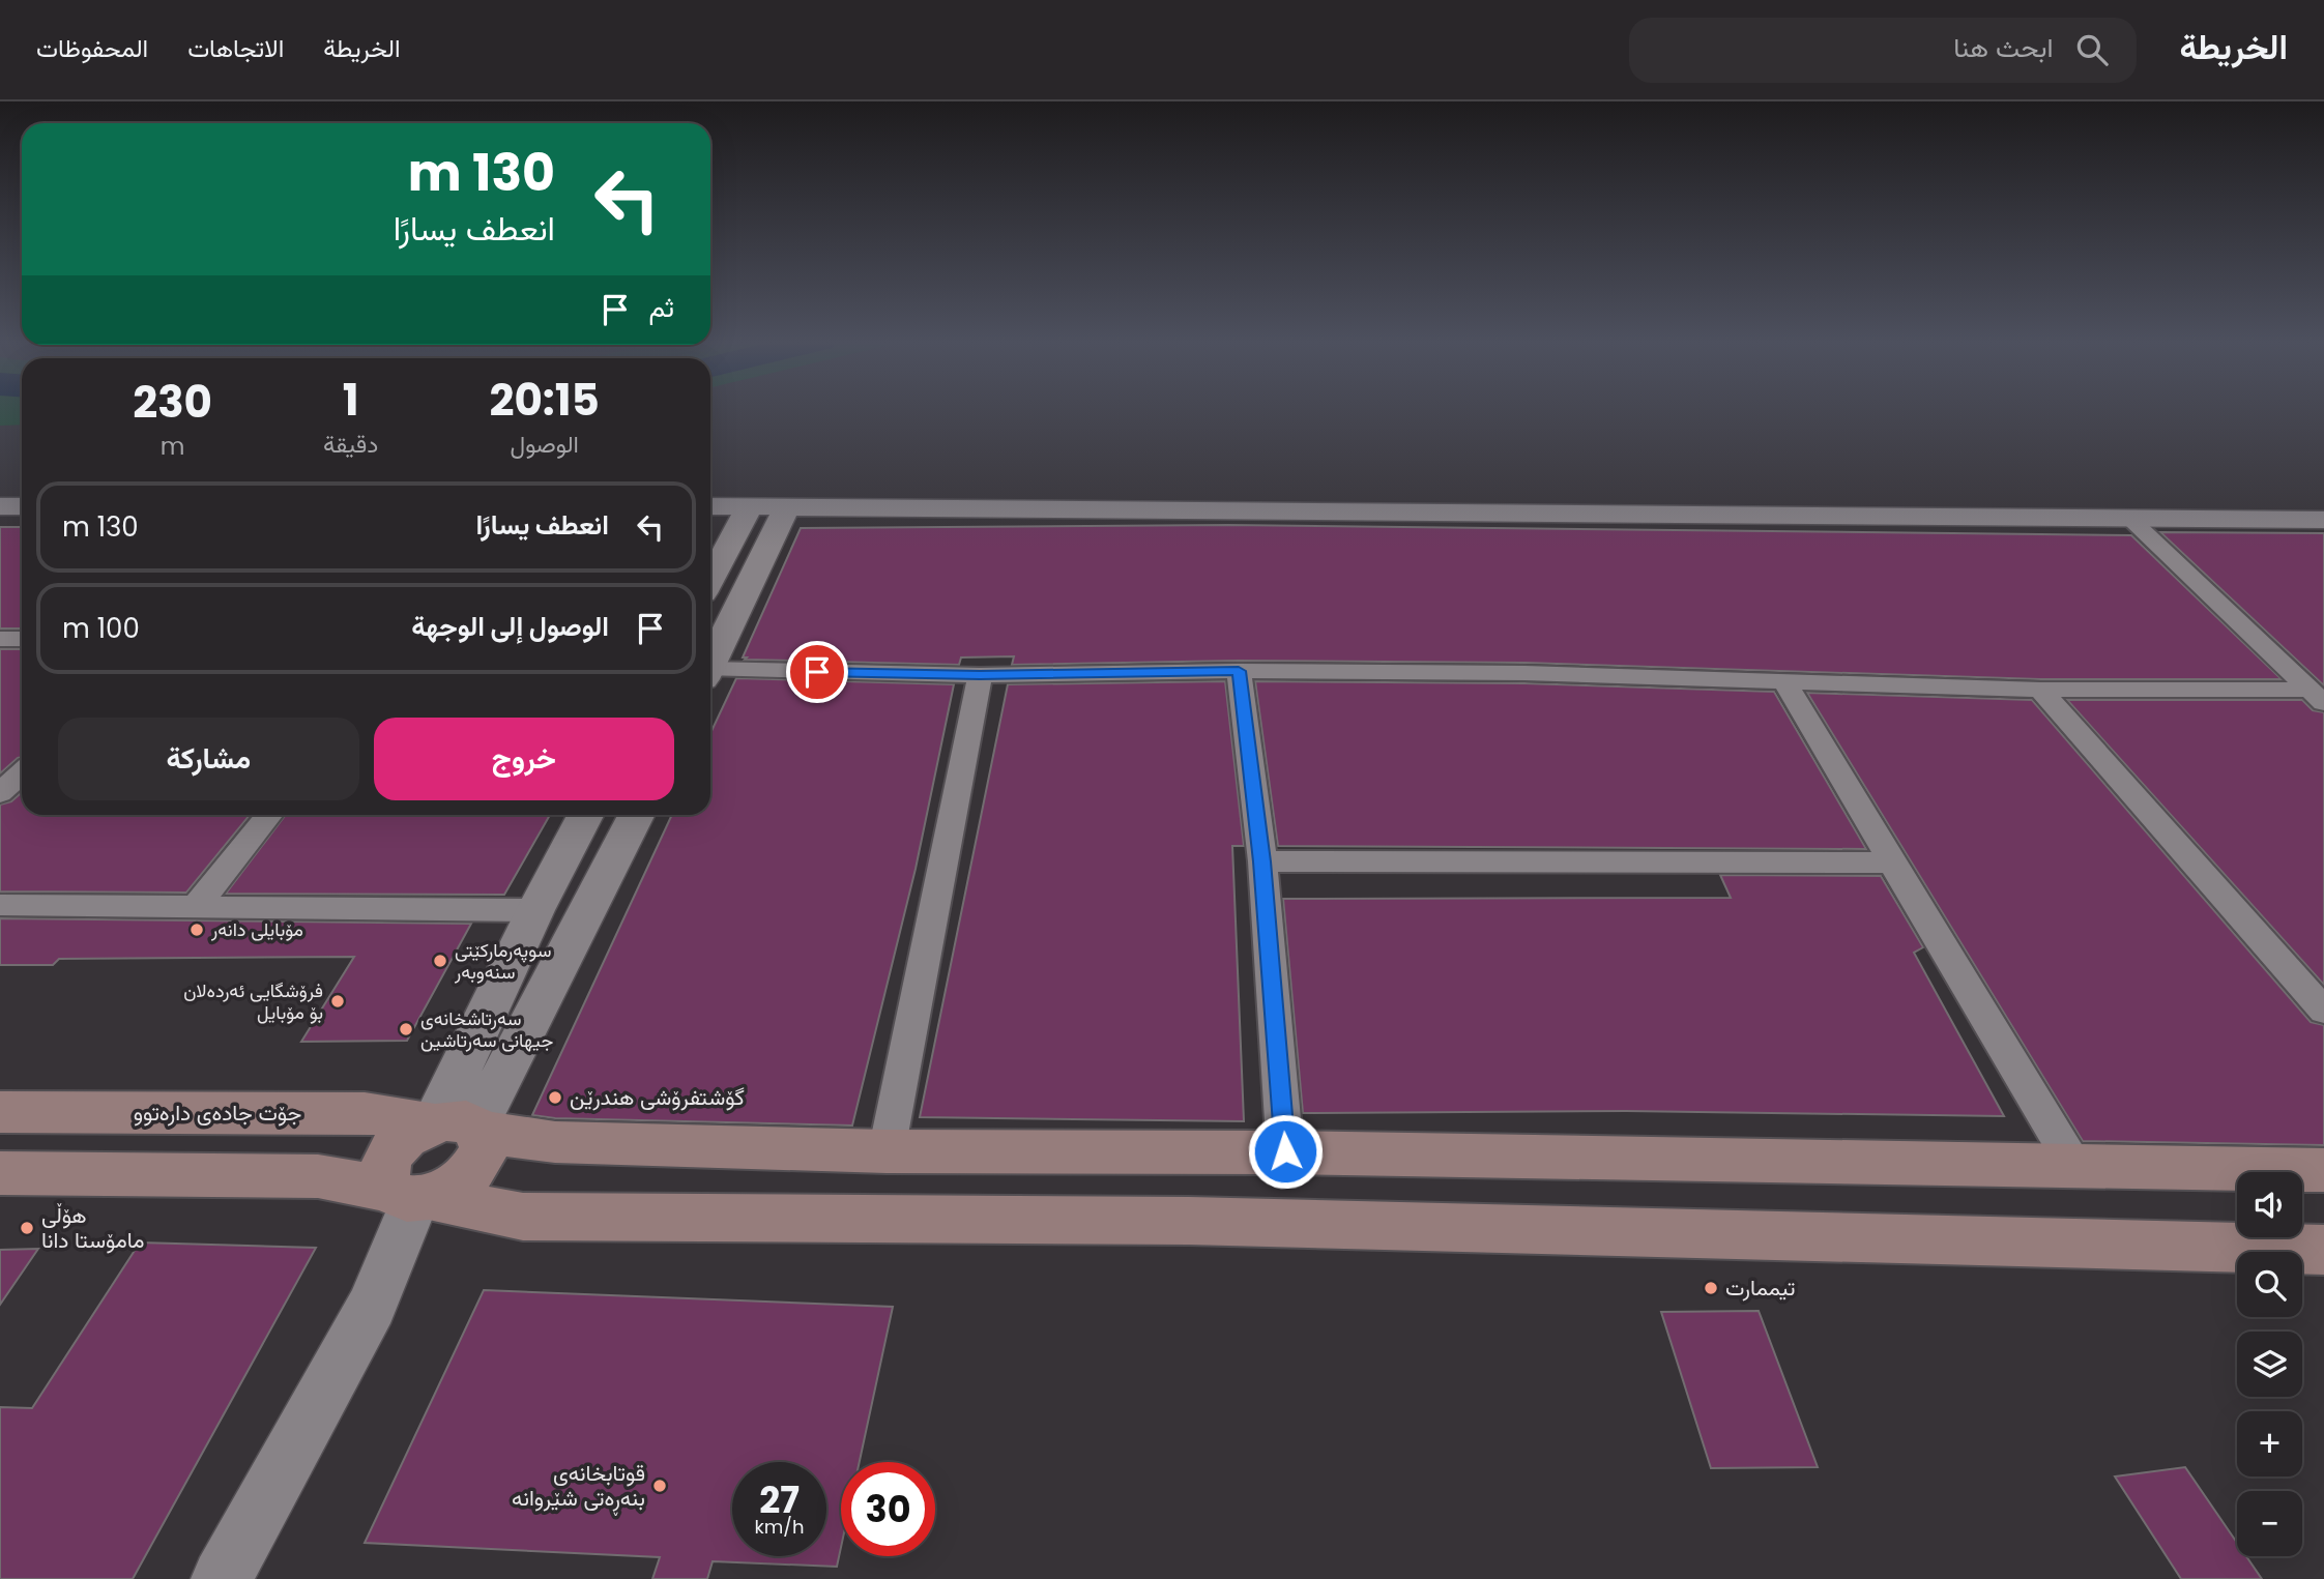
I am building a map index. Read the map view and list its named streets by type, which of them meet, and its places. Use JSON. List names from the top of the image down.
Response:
{
  "streets": {
    "main road": ["جۆت جادەی دارەتوو"]
  },
  "places": [
    "مۆبایلی دانەر",
    "سوپەرمارکێتی سنەوبەر",
    "فرۆشگایی ئەردەلان بۆ مۆبایل",
    "سەرتاشخانەی جیهانی سەرتاشین",
    "گۆشتفرۆشی هندرێن",
    "هۆڵی مامۆستا دانا",
    "تیممارت",
    "قوتابخانەی بنەڕەتی شێروانە"
  ],
  "page": {
    "header": "الخريطة",
    "search": "ابحث هنا",
    "nav": ["الخريطة", "الاتجاهات", "المحفوظات"],
    "turn": ["130 m", "انعطف يسارًا"],
    "then": "ثم",
    "eta": [
      "20:15",
      "الوصول",
      "1",
      "دقيقة",
      "230",
      "m"
    ],
    "list": [
      {
        "name": "انعطف يسارًا",
        "value": "130 m"
      },
      {
        "name": "الوصول إلى الوجهة",
        "value": "100 m"
      }
    ],
    "buttons": ["خروج", "مشاركة"],
    "map_buttons": ["+", "−"],
    "speed": "27 km/h",
    "limit": "30"
  }
}
